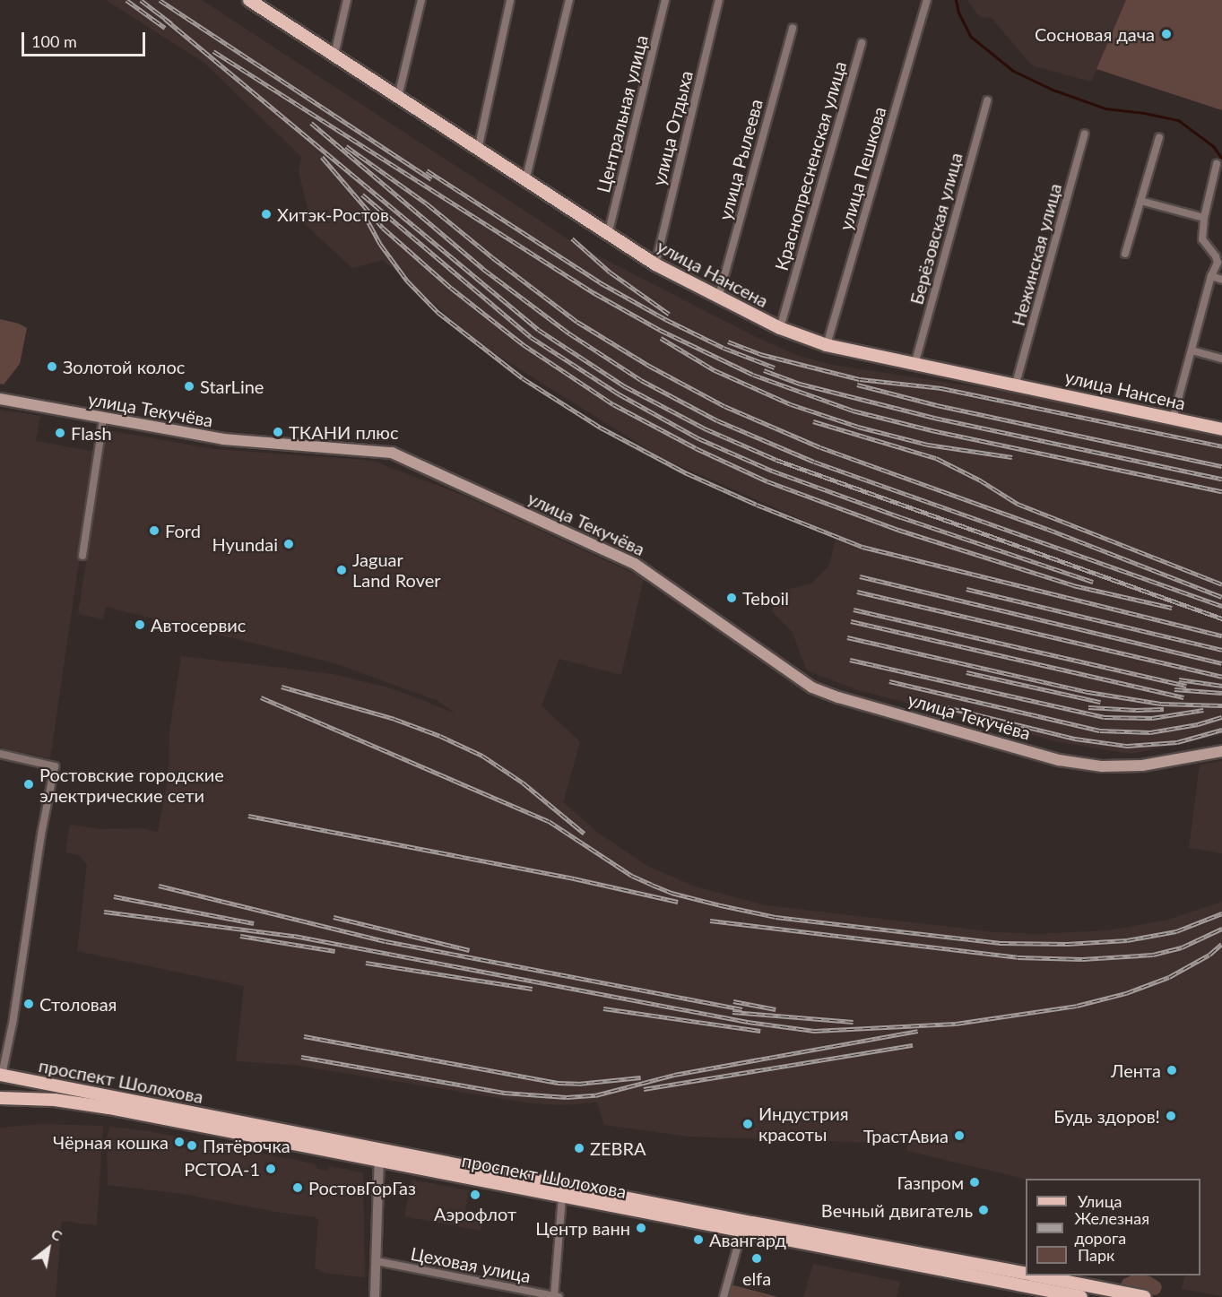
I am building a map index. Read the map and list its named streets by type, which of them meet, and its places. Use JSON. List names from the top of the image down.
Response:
{
  "streets": {
    "main road": ["улица Нансена", "улица Текучёва", "проспект Шолохова"],
    "street": [
      "Центральная улица",
      "улица Отдыха",
      "улица Рылеева",
      "Краснопресненская улица",
      "улица Пешкова",
      "Берёзовская улица",
      "Нежинская улица",
      "Цеховая улица"
    ]
  },
  "crossings": [
    ["Центральная улица", "улица Нансена"],
    ["улица Отдыха", "улица Нансена"],
    ["улица Рылеева", "улица Нансена"],
    ["Краснопресненская улица", "улица Нансена"],
    ["улица Пешкова", "улица Нансена"],
    ["Берёзовская улица", "улица Нансена"],
    ["Нежинская улица", "улица Нансена"]
  ],
  "places": [
    "Сосновая дача",
    "Хитэк-Ростов",
    "Золотой колос",
    "StarLine",
    "ТКАНИ плюс",
    "Flash",
    "Ford",
    "Hyundai",
    "Jaguar Land Rover",
    "Teboil",
    "Автосервис",
    "Ростовские городские электрические сети",
    "Столовая",
    "Лента",
    "Будь здоров!",
    "Индустрия красоты",
    "ТрастАвиа",
    "Чёрная кошка",
    "Пятёрочка",
    "ZEBRA",
    "РСТОА-1",
    "Газпром",
    "РостовГорГаз",
    "Аэрофлот",
    "Вечный двигатель",
    "Центр ванн",
    "Авангард",
    "elfa"
  ],
  "legend": ["Улица", "Железная дорога", "Парк"],
  "scale_bar": "100 m",
  "north": "top right"
}
